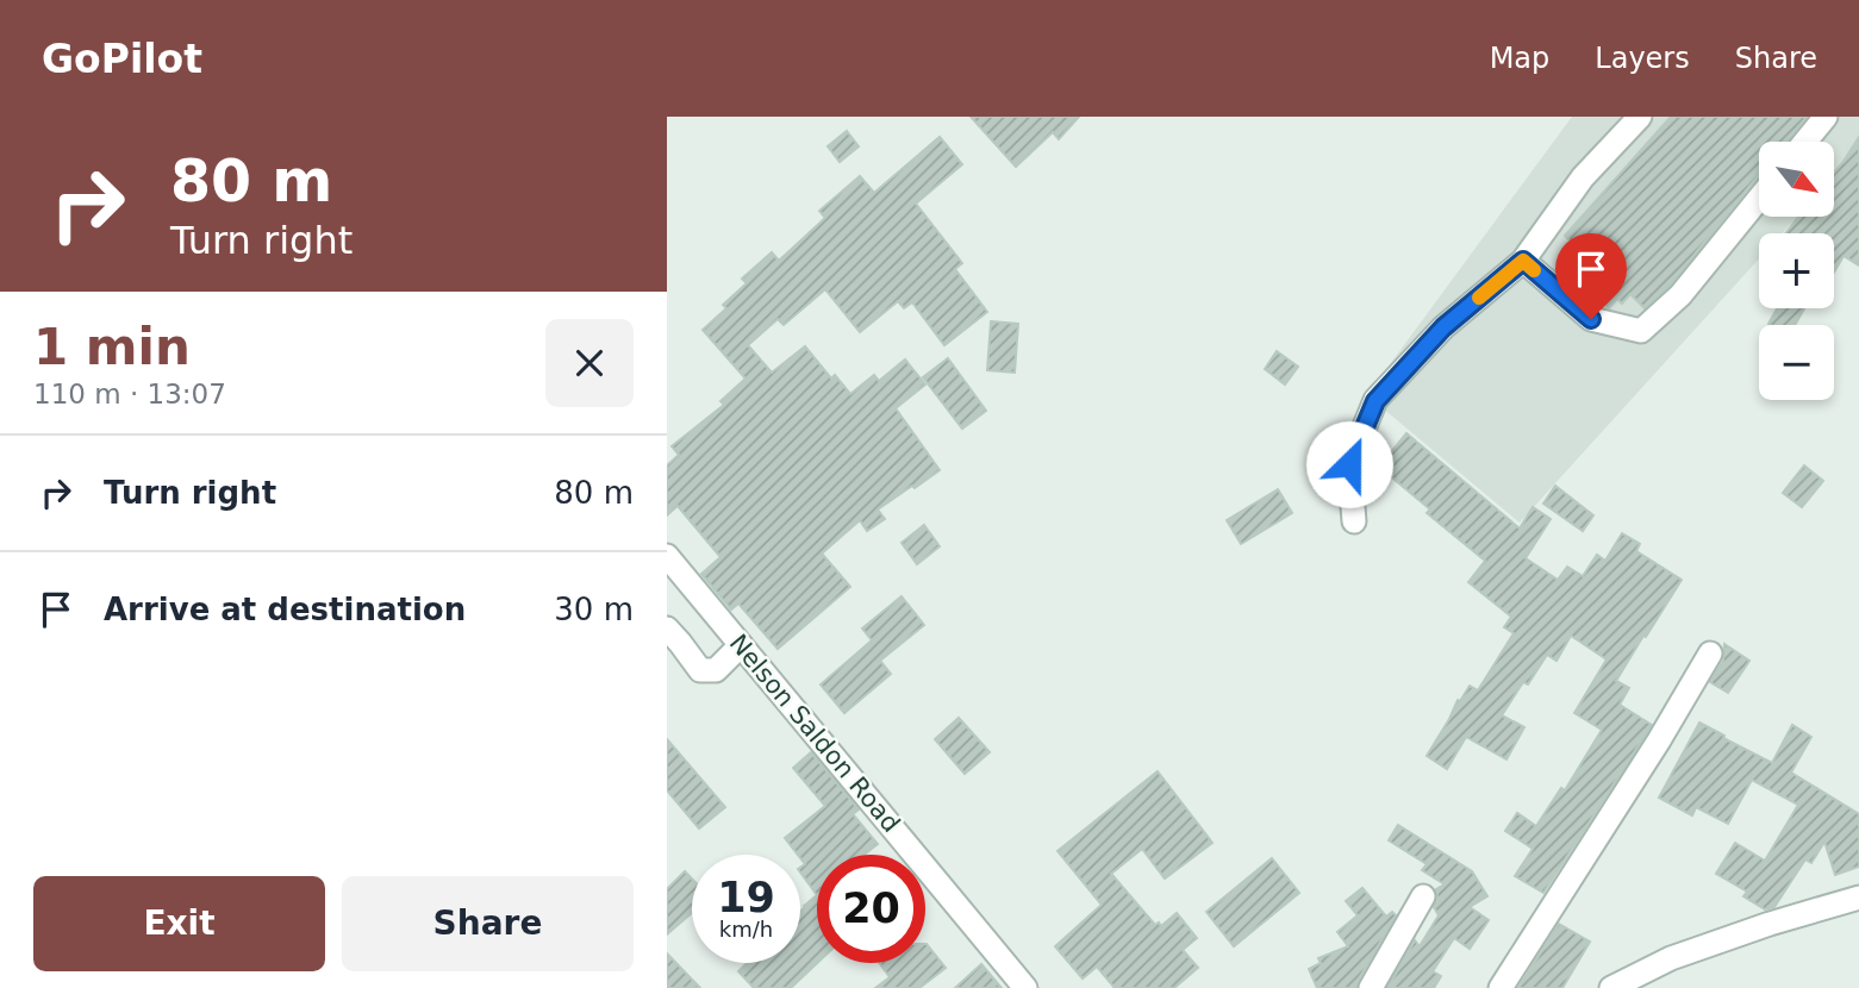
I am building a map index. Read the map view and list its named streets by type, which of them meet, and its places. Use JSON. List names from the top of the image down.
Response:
{
  "streets": {
    "street": ["Nelson Saldon Road"]
  },
  "north": "bottom right",
  "page": {
    "header": "GoPilot",
    "nav": ["Map", "Layers", "Share"],
    "turn": ["80 m", "Turn right"],
    "map_buttons": ["+", "−"],
    "heading": ["1 min", "110 m · 13:07"],
    "list": [
      {
        "name": "Turn right",
        "value": "80 m"
      },
      {
        "name": "Arrive at destination",
        "value": "30 m"
      }
    ],
    "speed": "19 km/h",
    "limit": "20",
    "buttons": ["Exit", "Share"]
  }
}
